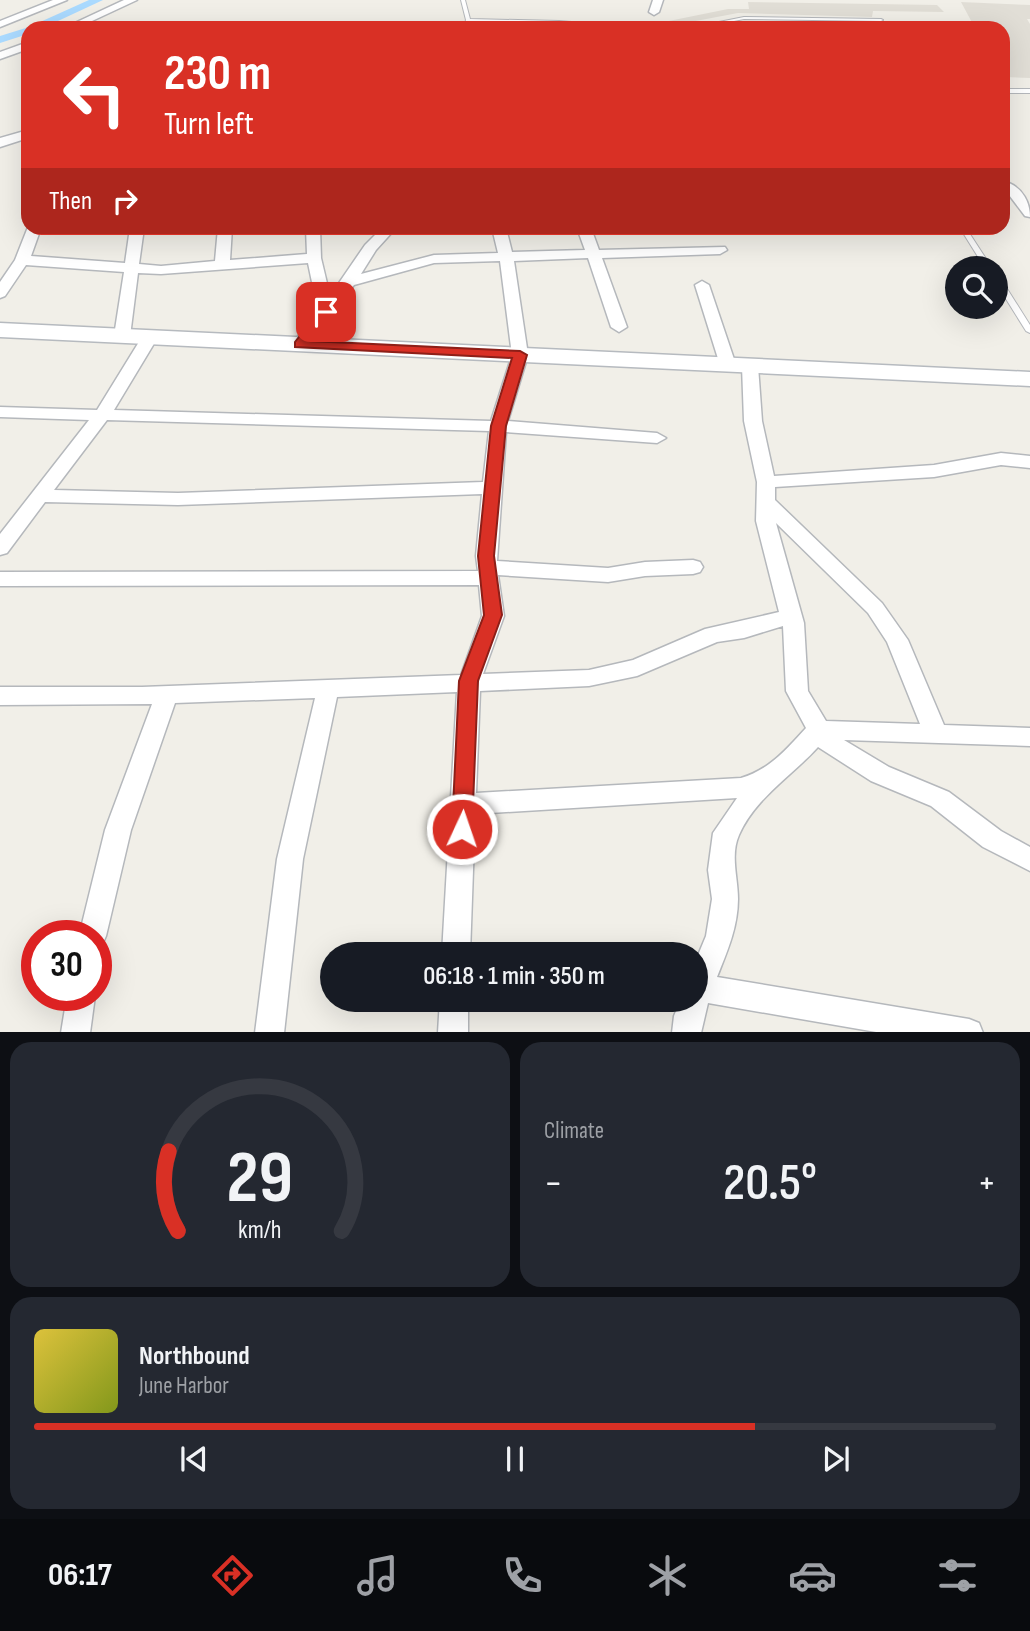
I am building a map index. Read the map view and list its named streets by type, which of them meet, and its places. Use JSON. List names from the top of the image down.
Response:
{
  "page": {
    "turn": ["230 m", "Turn left"],
    "then": "Then",
    "limit": "30",
    "trip": "06:18 · 1 min · 350 m",
    "tile": "Climate",
    "heat": ["−", "20.5°", "+"],
    "song": ["Northbound", "June Harbor"],
    "tabs": "06:17",
    "gauge": ["29", "km/h"]
  }
}
